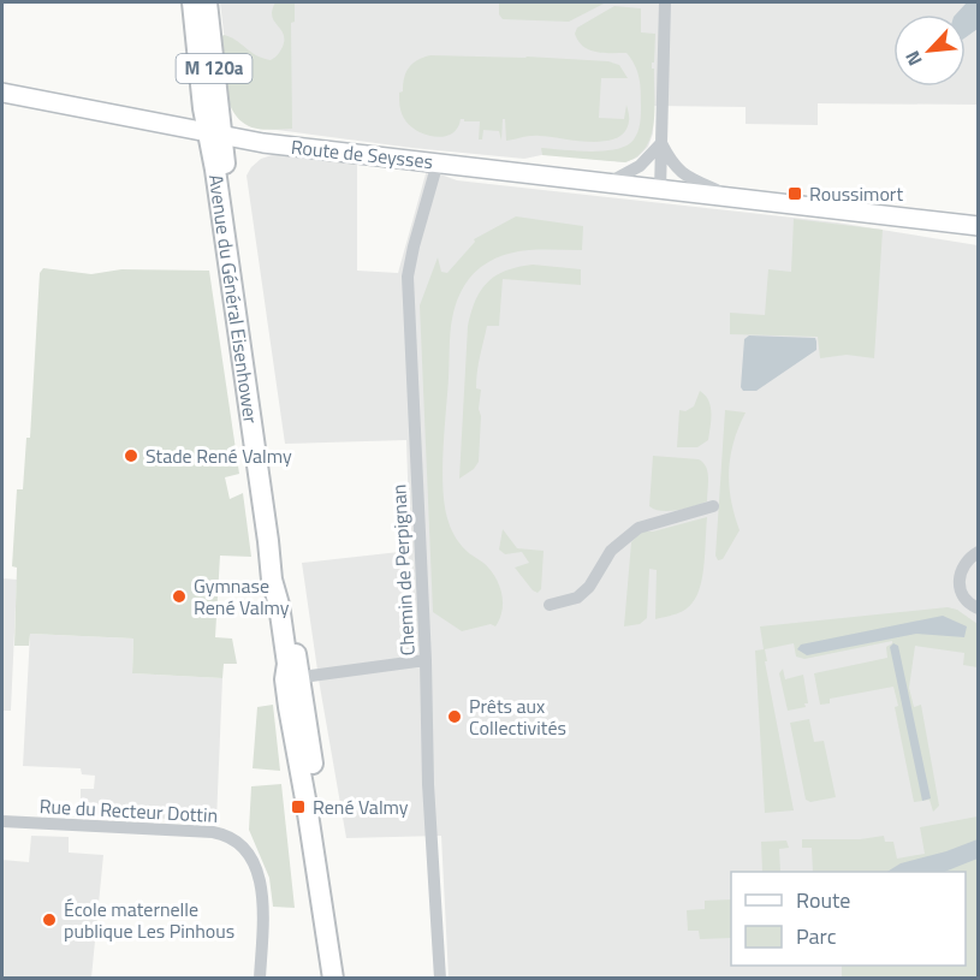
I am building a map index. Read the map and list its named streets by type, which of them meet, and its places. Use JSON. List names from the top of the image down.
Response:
{
  "streets": {
    "main road": ["M 120a", "Route de Seysses", "Avenue du Général Eisenhower"],
    "street": ["Chemin de Perpignan", "Rue du Recteur Dottin"]
  },
  "crossings": [
    ["Route de Seysses", "Avenue du Général Eisenhower"],
    ["Route de Seysses", "Chemin de Perpignan"]
  ],
  "places": {
    "transit": ["Roussimort", "René Valmy"],
    "other": [
      "Stade René Valmy",
      "Gymnase René Valmy",
      "Prêts aux Collectivités",
      "École maternelle publique Les Pinhous"
    ]
  },
  "legend": ["Route", "Parc"],
  "north": "bottom left"
}
